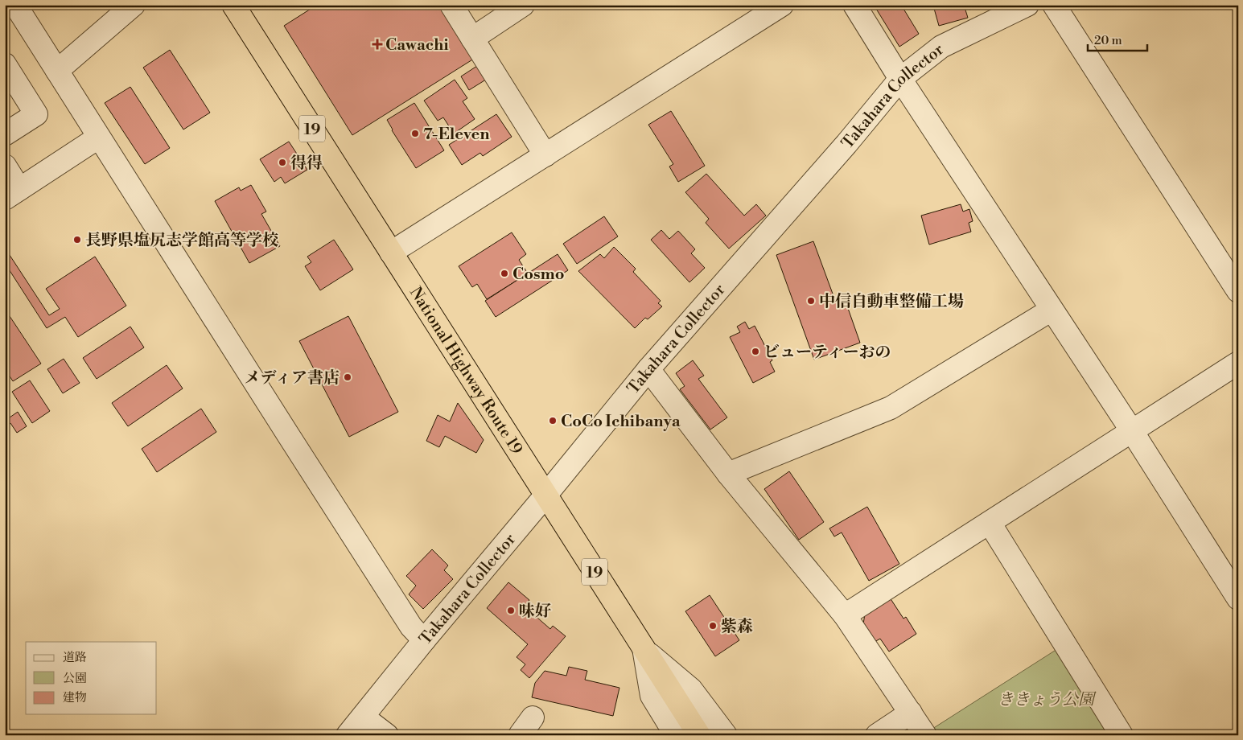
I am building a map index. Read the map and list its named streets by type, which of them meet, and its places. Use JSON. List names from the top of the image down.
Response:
{
  "streets": {
    "highway": ["19", "National Highway Route 19"],
    "street": ["Takahara Collector"]
  },
  "crossings": [
    ["Takahara Collector", "National Highway Route 19"]
  ],
  "parks": ["ききょう公園"],
  "places": {
    "health": ["Cawachi"],
    "other": [
      "7-Eleven",
      "得得",
      "長野県塩尻志学館高等学校",
      "Cosmo",
      "中信自動車整備工場",
      "ビューティーおの",
      "メディア書店",
      "CoCo Ichibanya",
      "味好",
      "紫森"
    ]
  },
  "legend": ["道路", "公園", "建物"],
  "scale_bar": "20 m"
}
